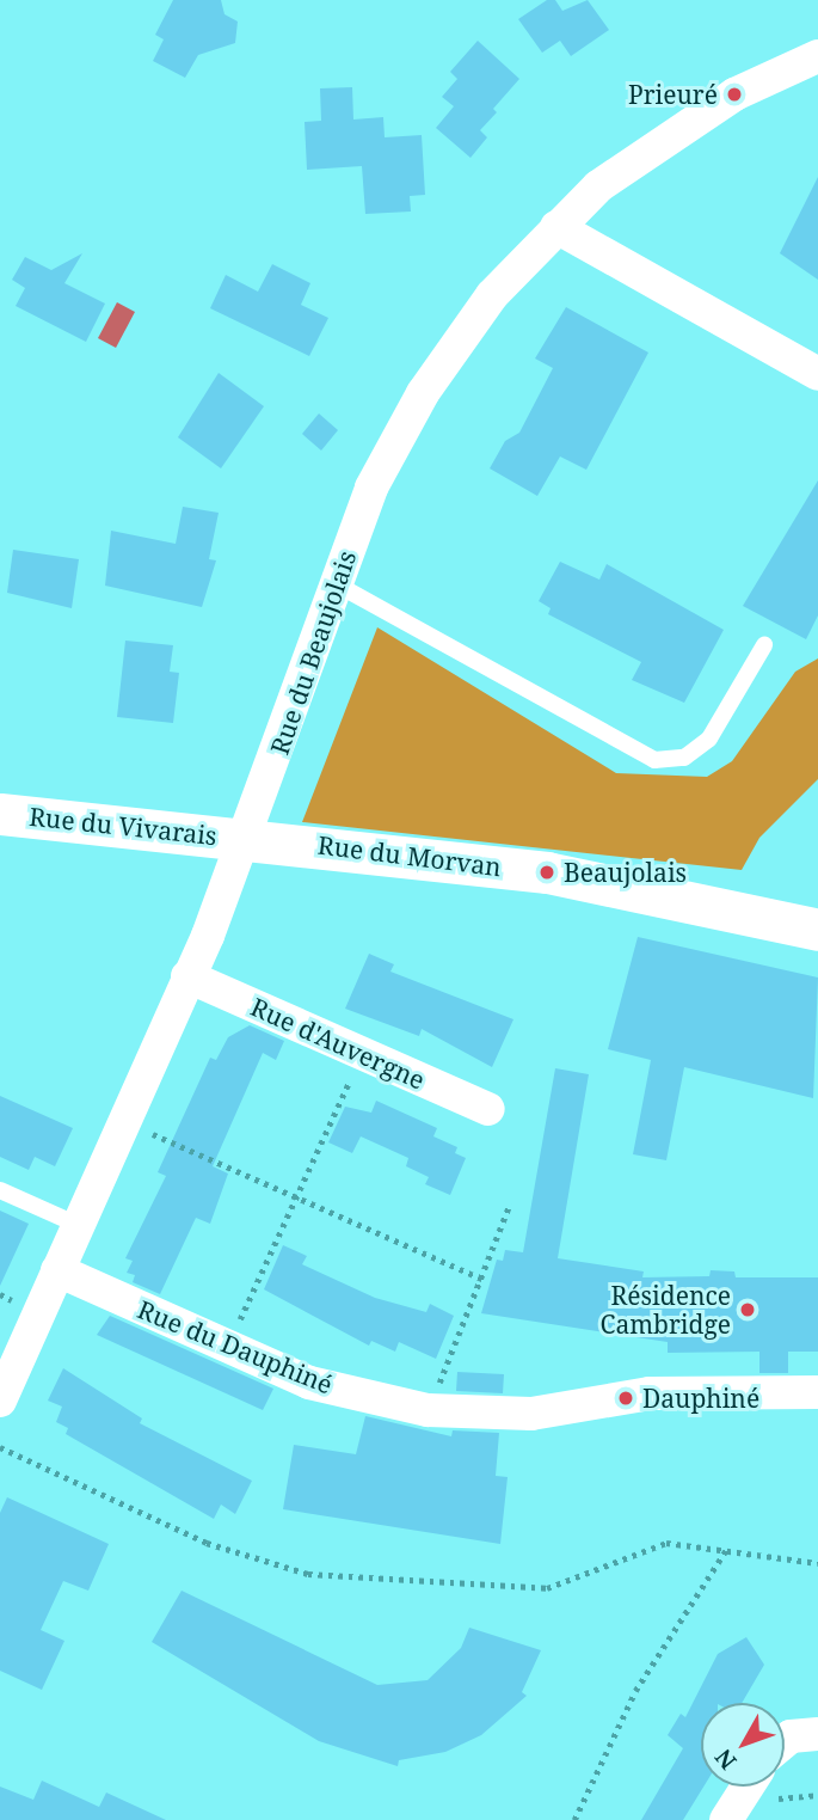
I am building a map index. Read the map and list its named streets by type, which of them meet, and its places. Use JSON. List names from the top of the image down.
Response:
{
  "streets": {
    "street": [
      "Rue du Beaujolais",
      "Rue du Vivarais",
      "Rue du Morvan",
      "Rue d'Auvergne",
      "Rue du Dauphiné"
    ]
  },
  "crossings": [
    ["Rue du Beaujolais", "Rue du Vivarais"],
    ["Rue du Beaujolais", "Rue du Morvan"],
    ["Rue du Beaujolais", "Rue d'Auvergne"],
    ["Rue du Beaujolais", "Rue du Dauphiné"],
    ["Rue du Vivarais", "Rue du Morvan"]
  ],
  "places": [
    "Prieuré",
    "Beaujolais",
    "Résidence Cambridge",
    "Dauphiné"
  ],
  "north": "bottom left"
}
